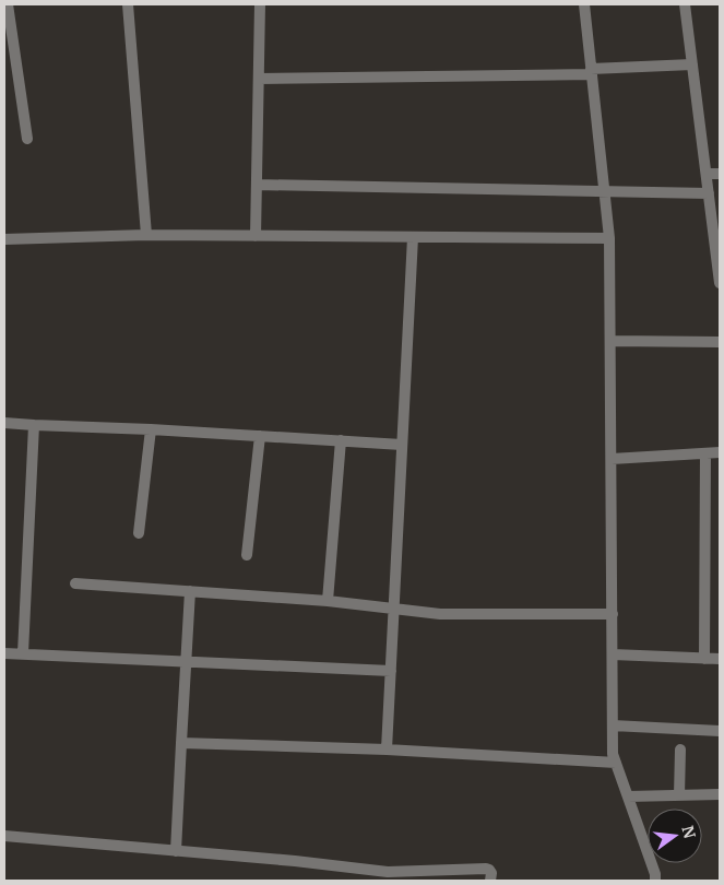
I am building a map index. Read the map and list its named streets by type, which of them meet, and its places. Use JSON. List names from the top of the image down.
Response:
{
  "north": "right"
}
